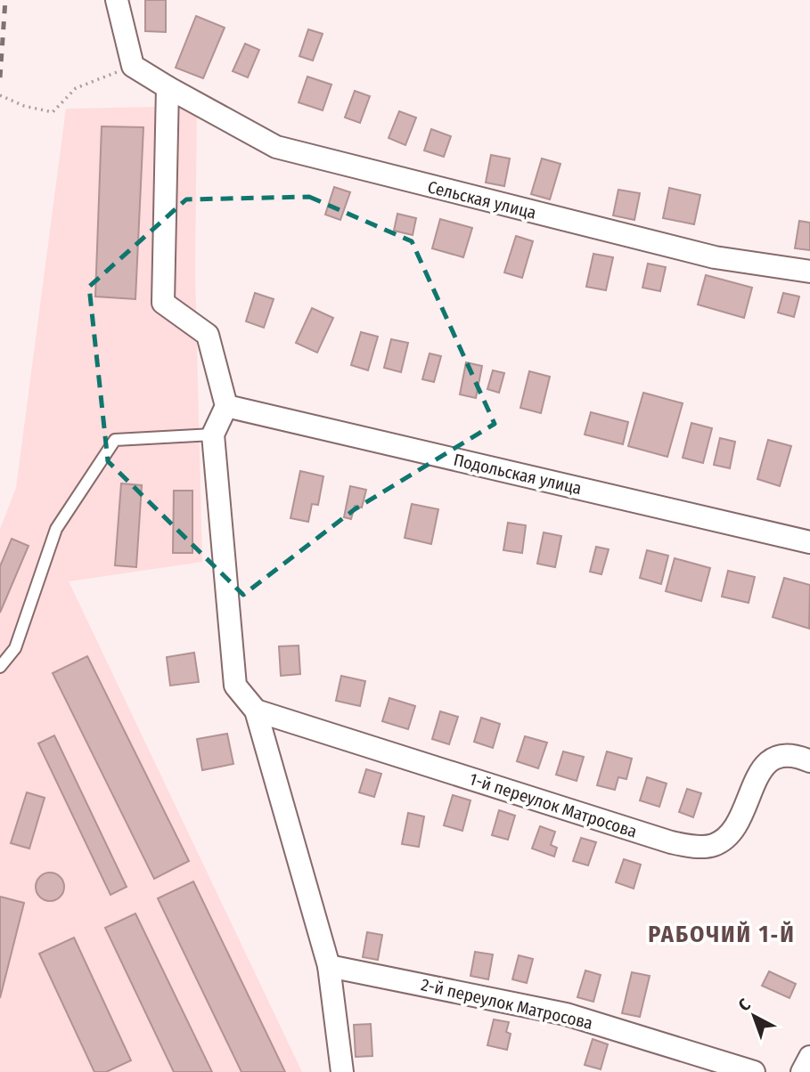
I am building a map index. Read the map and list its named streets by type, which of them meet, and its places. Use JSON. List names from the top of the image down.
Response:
{
  "streets": {
    "street": [
      "Сельская улица",
      "Подольская улица",
      "1-й переулок Матросова",
      "2-й переулок Матросова"
    ]
  },
  "districts": ["РАБОЧИЙ 1‑Й"],
  "north": "top left"
}
